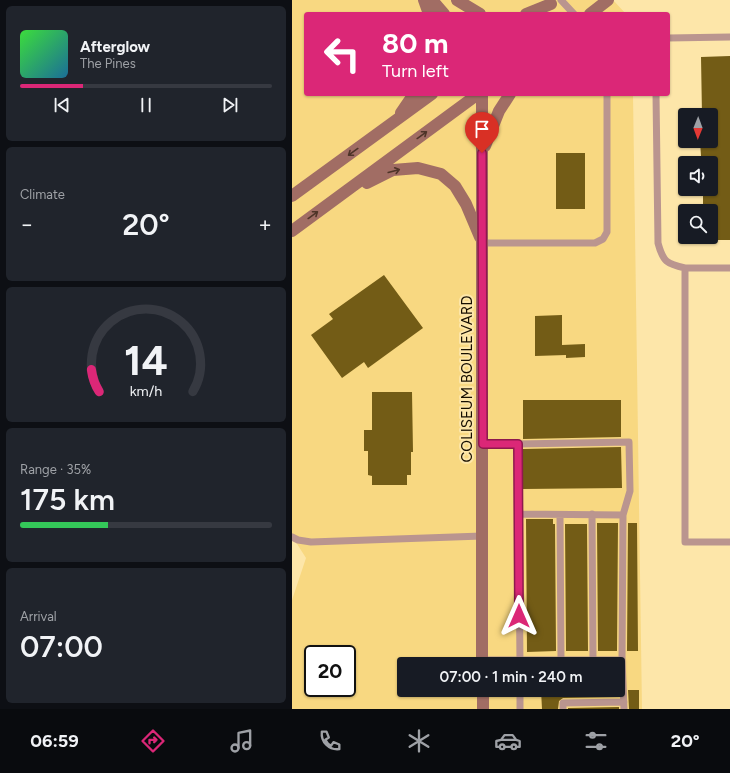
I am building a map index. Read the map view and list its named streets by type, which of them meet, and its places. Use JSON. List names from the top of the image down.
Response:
{
  "streets": {
    "main road": ["COLISEUM BOULEVARD"]
  },
  "north": "bottom",
  "page": {
    "turn": ["80 m", "Turn left"],
    "song": ["Afterglow", "The Pines"],
    "tile": [
      "Climate",
      ["Range · 35%", "175 km"],
      ["Arrival", "07:00"]
    ],
    "heat": ["−", "20°", "+"],
    "limit": "20",
    "trip": "07:00 · 1 min · 240 m",
    "tabs": ["06:59", "20°"],
    "gauge": ["14", "km/h"]
  }
}
